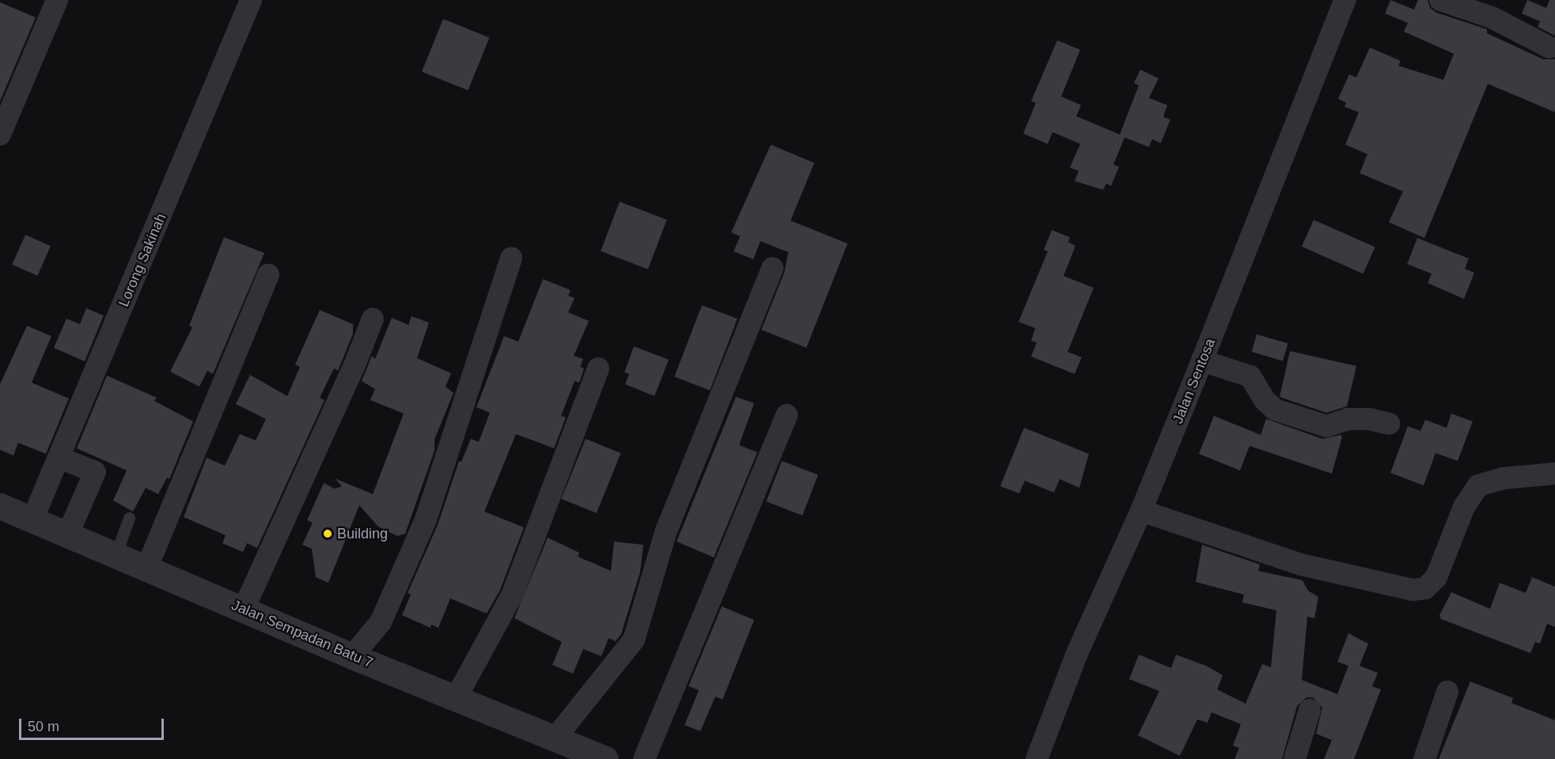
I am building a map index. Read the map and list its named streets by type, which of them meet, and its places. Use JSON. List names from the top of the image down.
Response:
{
  "streets": {
    "street": ["Lorong Sakinah", "Jalan Sentosa", "Jalan Sempadan Batu 7"]
  },
  "crossings": [
    ["Lorong Sakinah", "Jalan Sempadan Batu 7"]
  ],
  "places": ["Building"],
  "scale_bar": "50 m"
}
